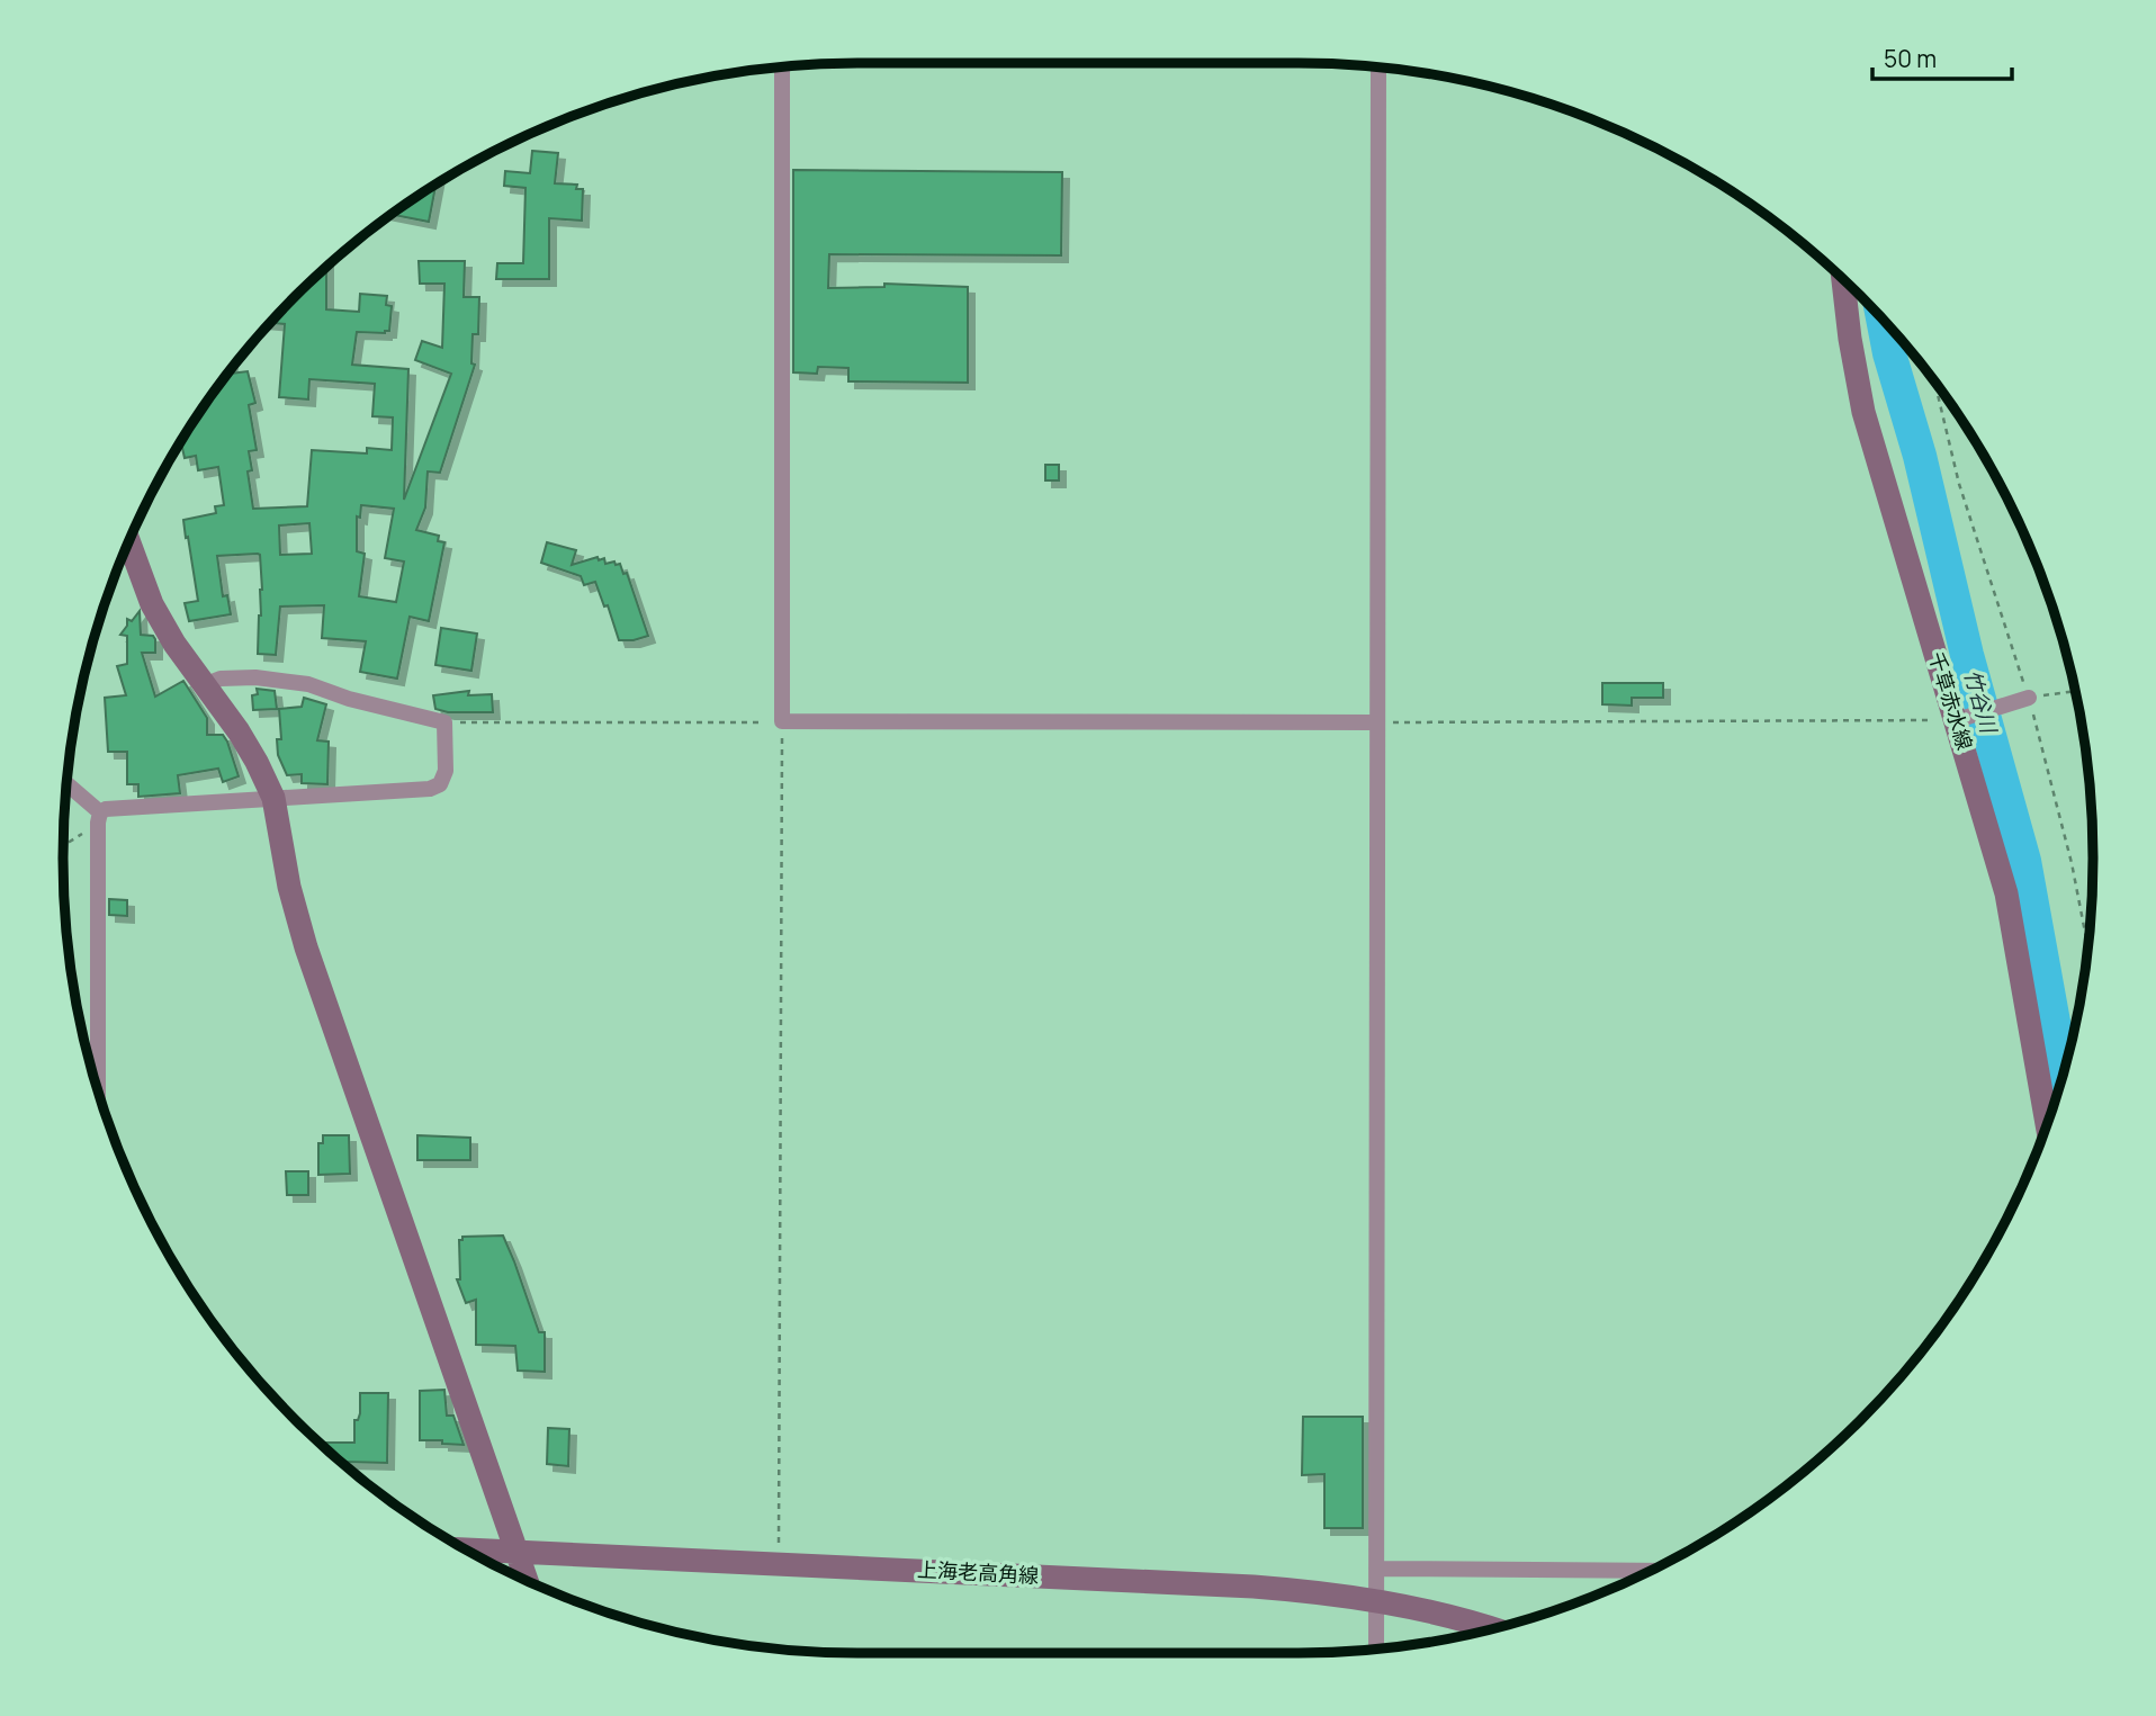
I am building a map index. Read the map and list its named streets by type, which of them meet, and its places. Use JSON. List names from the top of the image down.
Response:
{
  "streets": {
    "main road": ["千草赤水線", "上海老高角線"]
  },
  "water": ["竹谷川"],
  "scale_bar": "50 m"
}
